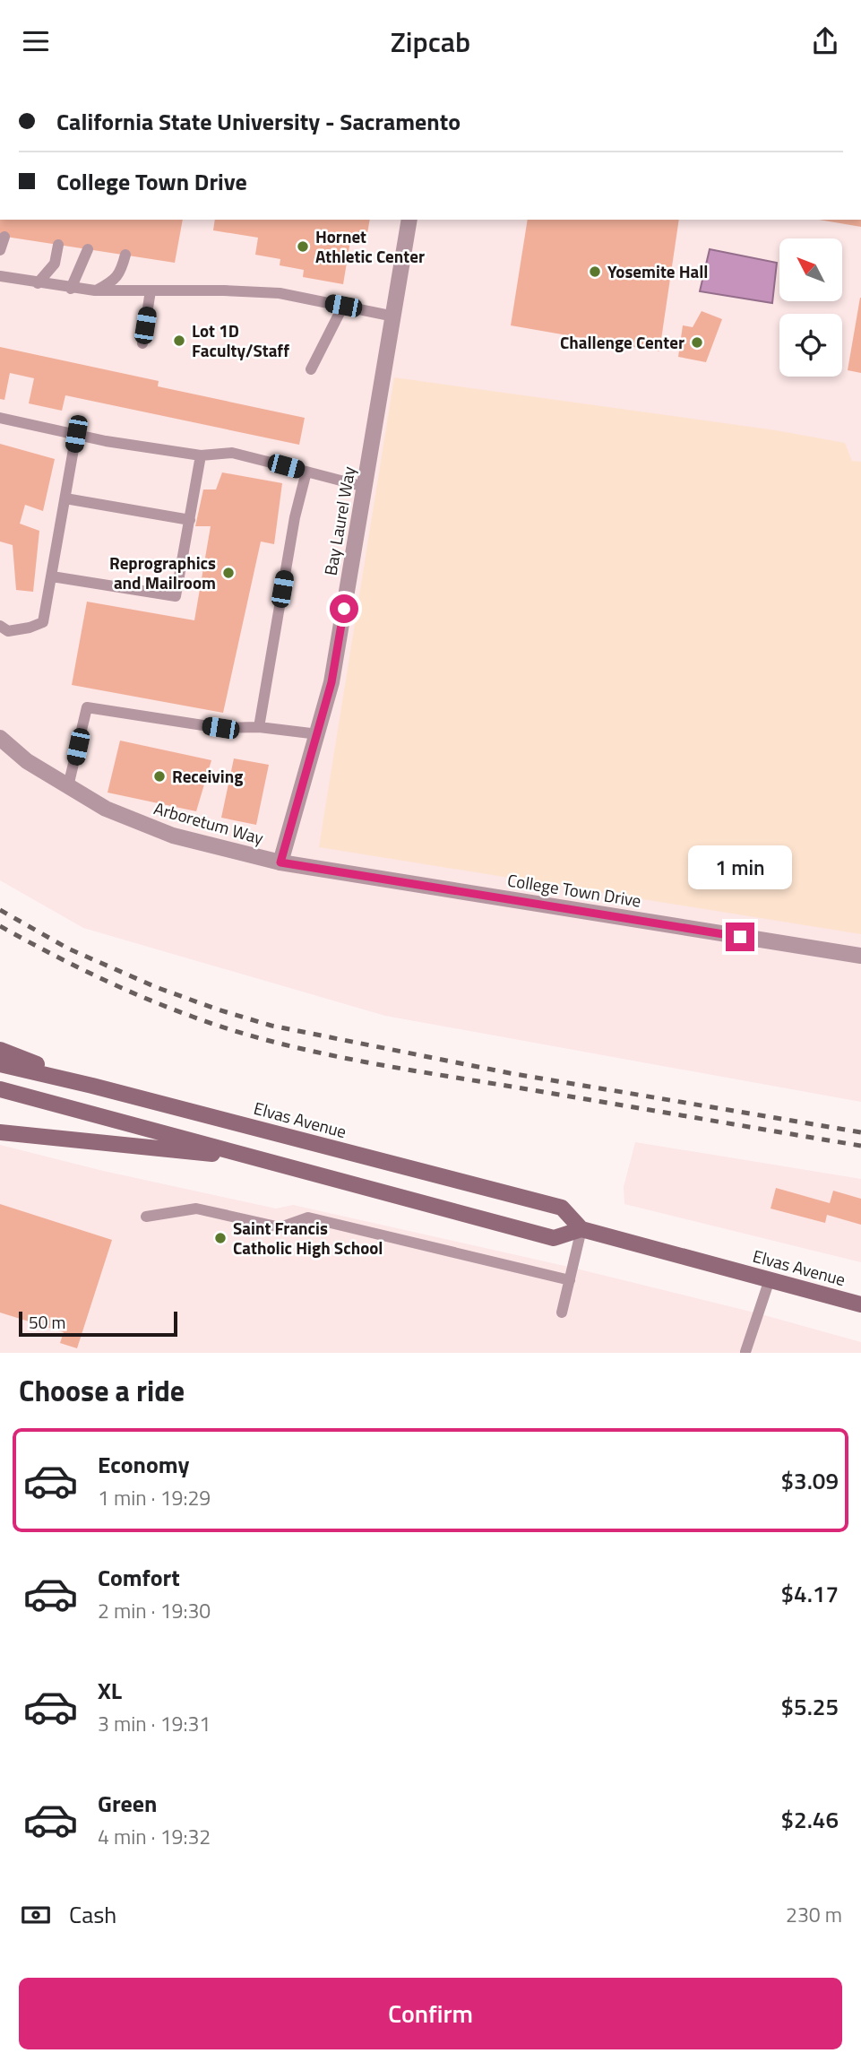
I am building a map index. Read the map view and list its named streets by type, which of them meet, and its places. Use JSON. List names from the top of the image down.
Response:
{
  "streets": {
    "main road": ["Elvas Avenue"],
    "street": ["Bay Laurel Way", "Arboretum Way", "College Town Drive"]
  },
  "crossings": [
    ["Bay Laurel Way", "Arboretum Way"],
    ["Bay Laurel Way", "College Town Drive"],
    ["Arboretum Way", "College Town Drive"]
  ],
  "places": [
    "Hornet Athletic Center",
    "Yosemite Hall",
    "Lot 1D Faculty/Staff",
    "Challenge Center",
    "Reprographics and Mailroom",
    "Receiving",
    "Saint Francis Catholic High School"
  ],
  "scale_bar": "50 m",
  "north": "top left",
  "page": {
    "header": "Zipcab",
    "banner": ["California State University - Sacramento", "College Town Drive"],
    "bubble": "1 min",
    "scale": "50 m",
    "heading": "Choose a ride",
    "list": [
      {
        "name": "Economy",
        "note": "1 min · 19:29",
        "value": "$3.09"
      },
      {
        "name": "Comfort",
        "note": "2 min · 19:30",
        "value": "$4.17"
      },
      {
        "name": "XL",
        "note": "3 min · 19:31",
        "value": "$5.25"
      },
      {
        "name": "Green",
        "note": "4 min · 19:32",
        "value": "$2.46"
      }
    ],
    "pay": ["Cash", "230 m"],
    "buttons": "Confirm"
  }
}
